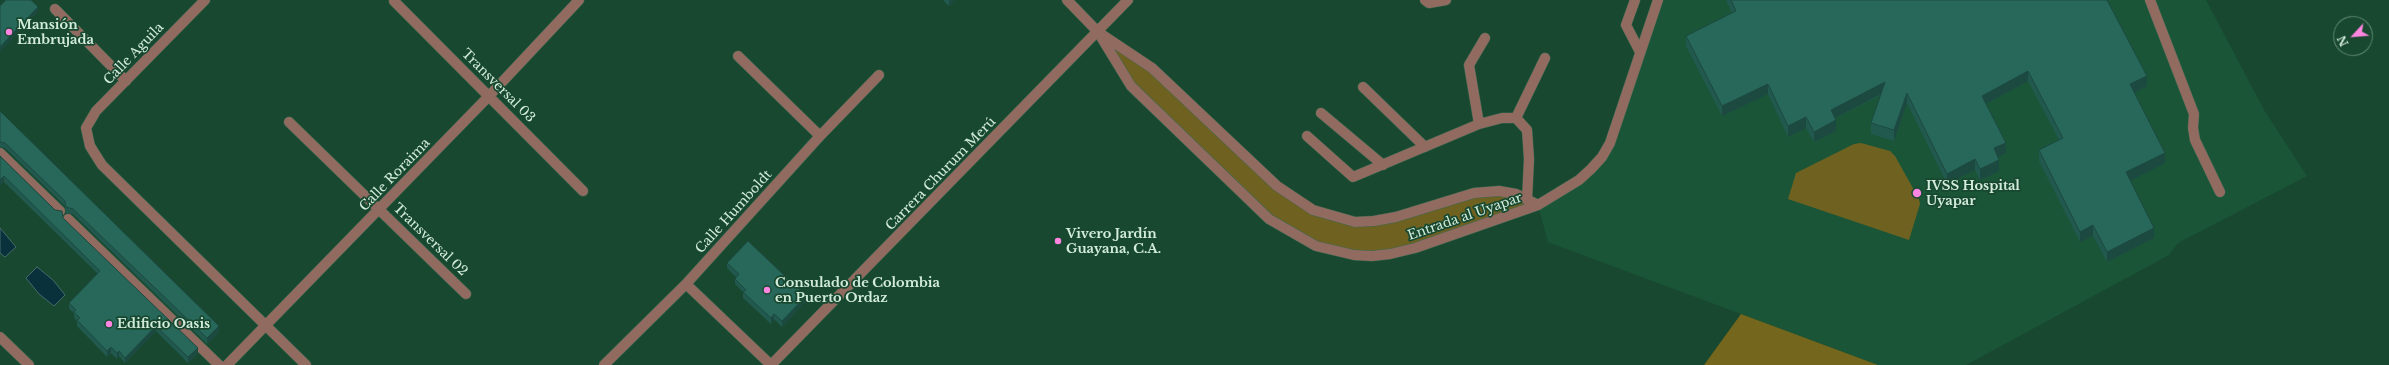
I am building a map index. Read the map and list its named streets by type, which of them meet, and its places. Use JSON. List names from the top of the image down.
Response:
{
  "streets": {
    "street": [
      "Calle Aguila",
      "Transversal 03",
      "Carrera Churum Merú",
      "Calle Roraima",
      "Calle Humboldt",
      "Entrada al Uyapar",
      "Transversal 02"
    ]
  },
  "crossings": [
    ["Calle Aguila", "Calle Roraima"],
    ["Transversal 03", "Calle Roraima"],
    ["Carrera Churum Merú", "Entrada al Uyapar"],
    ["Calle Roraima", "Transversal 02"]
  ],
  "places": [
    "Mansión Embrujada",
    "IVSS Hospital Uyapar",
    "Vivero Jardín Guayana, C.A.",
    "Consulado de Colombia en Puerto Ordaz",
    "Edificio Oasis"
  ],
  "north": "bottom left"
}
